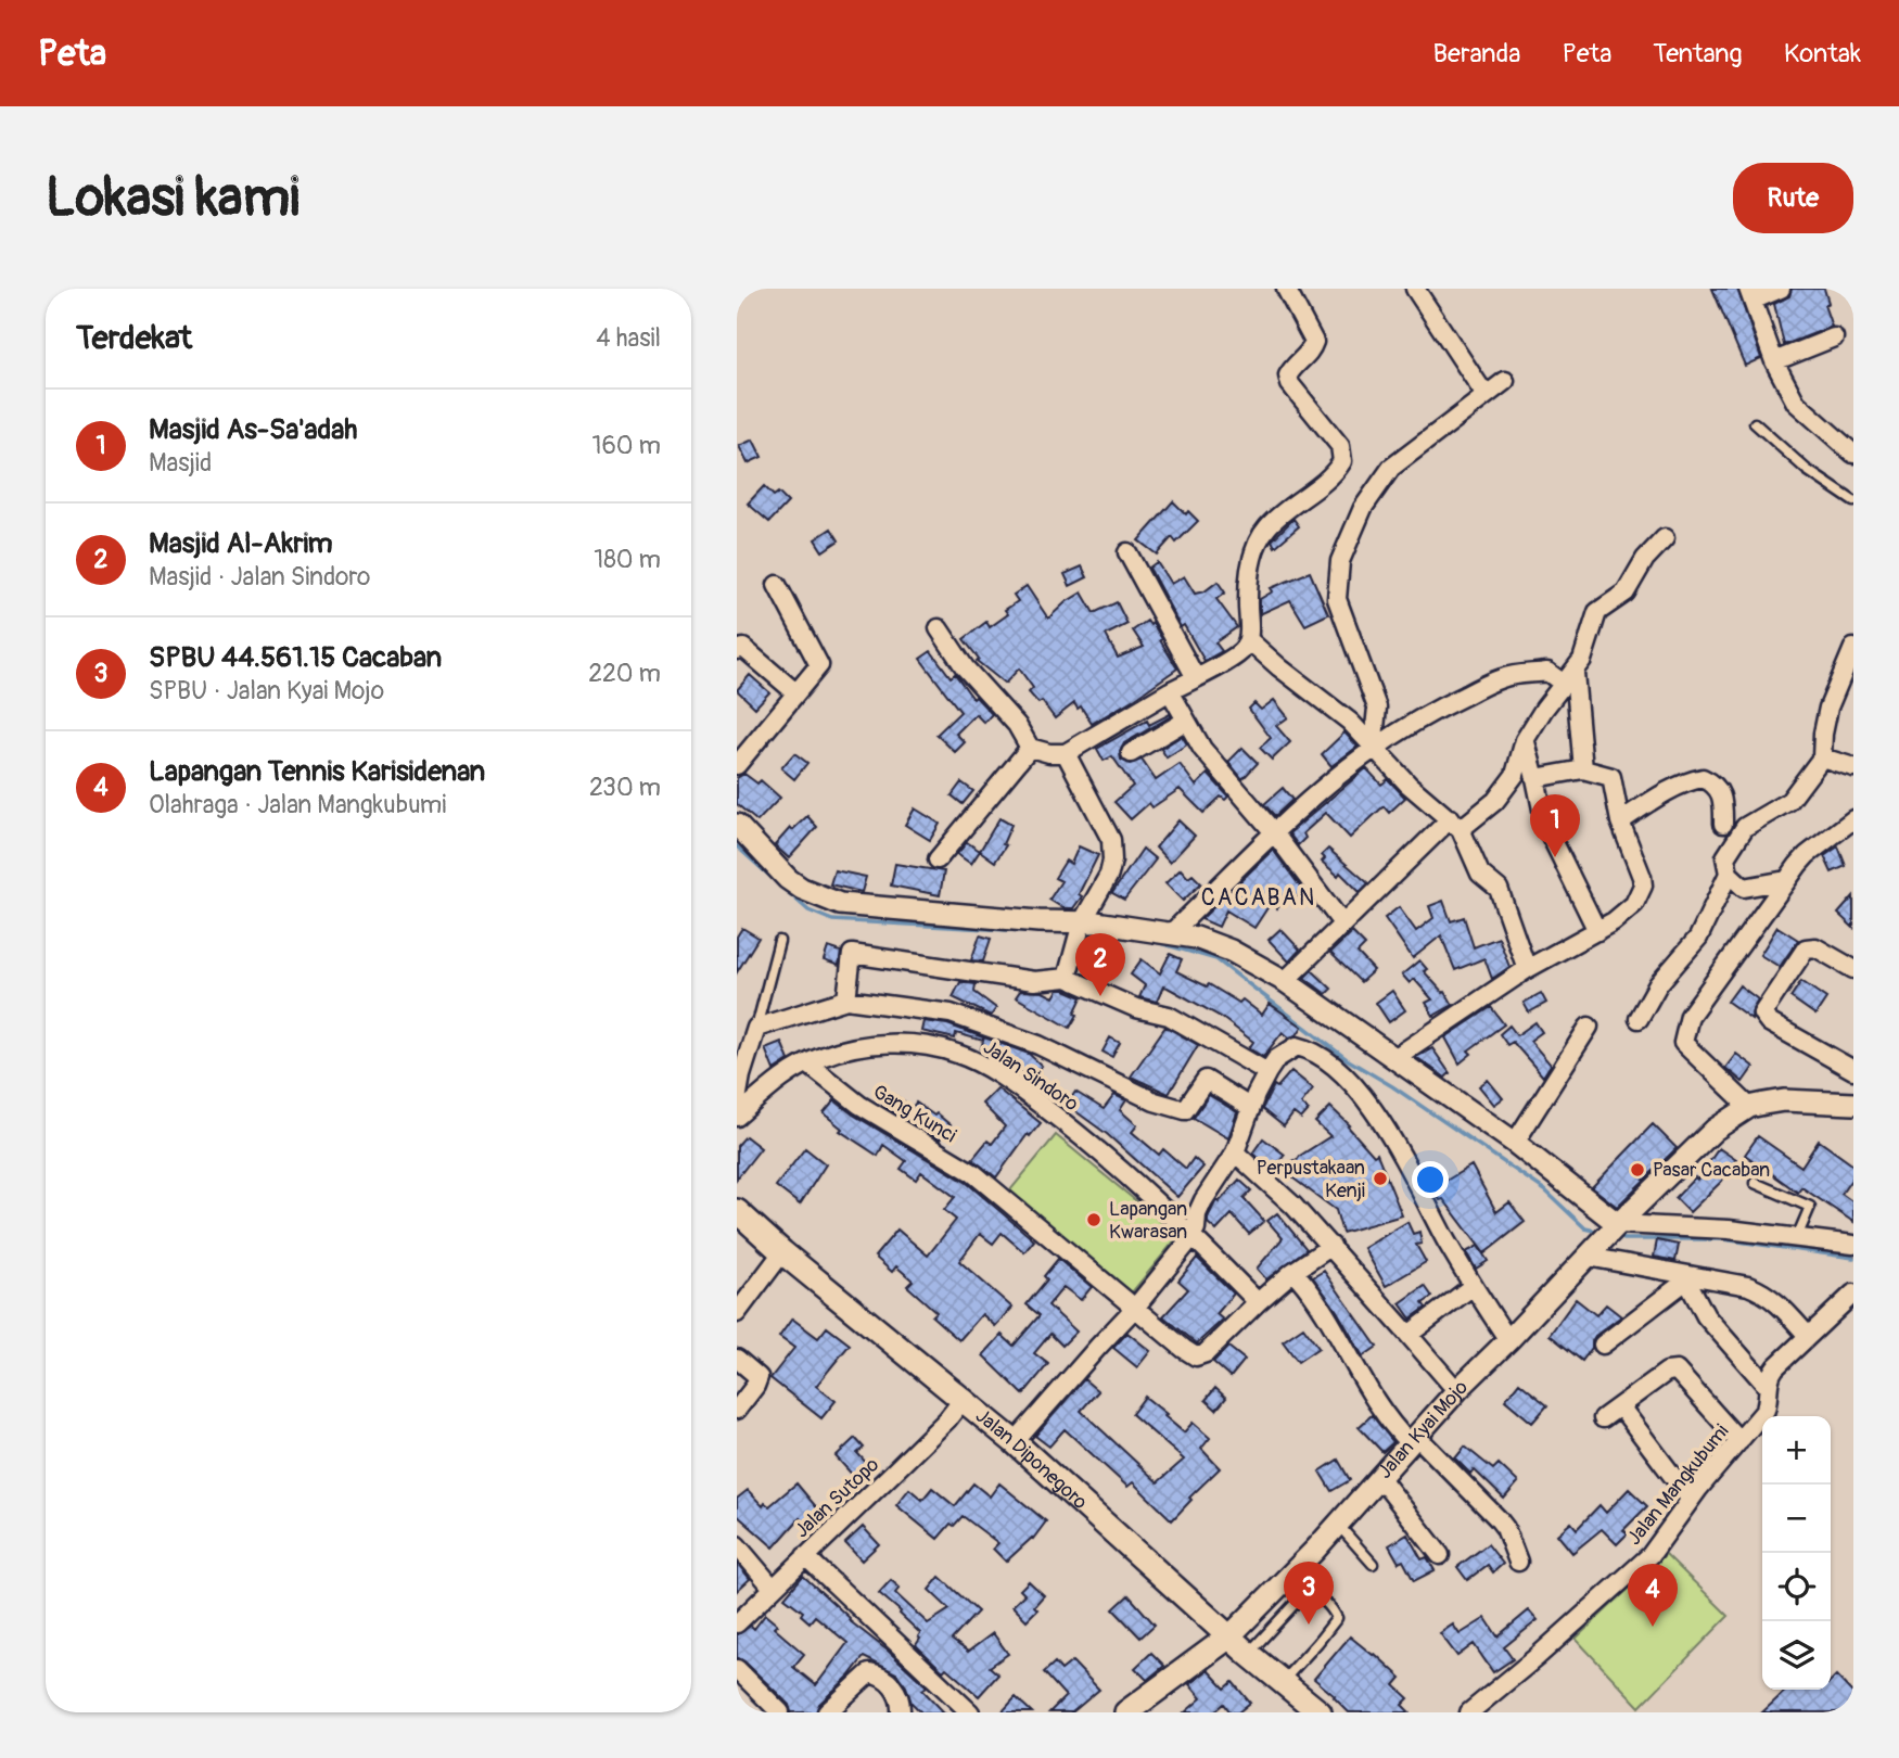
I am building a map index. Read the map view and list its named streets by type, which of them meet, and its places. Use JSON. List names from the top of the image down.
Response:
{
  "streets": {
    "main road": ["Jalan Diponegoro"],
    "street": [
      "Jalan Sindoro",
      "Gang Kunci",
      "Jalan Kyai Mojo",
      "Jalan Mangkubumi",
      "Jalan Sutopo"
    ]
  },
  "crossings": [
    ["Jalan Sindoro", "Gang Kunci"],
    ["Jalan Kyai Mojo", "Jalan Diponegoro"],
    ["Jalan Diponegoro", "Jalan Sutopo"]
  ],
  "districts": ["CACABAN"],
  "places": ["Pasar Cacaban", "Perpustakaan Kenji", "Lapangan Kwarasan"],
  "page": {
    "header": "Peta",
    "nav": [
      "Beranda",
      "Peta",
      "Tentang",
      "Kontak"
    ],
    "buttons": "Rute",
    "title": "Lokasi kami",
    "heading": ["Terdekat", "4 hasil"],
    "list": [
      {
        "mark": "1",
        "name": "Masjid As-Sa'adah",
        "note": "Masjid",
        "value": "160 m"
      },
      {
        "mark": "2",
        "name": "Masjid Al-Akrim",
        "note": "Masjid · Jalan Sindoro",
        "value": "180 m"
      },
      {
        "mark": "3",
        "name": "SPBU 44.561.15 Cacaban",
        "note": "SPBU · Jalan Kyai Mojo",
        "value": "220 m"
      },
      {
        "mark": "4",
        "name": "Lapangan Tennis Karisidenan",
        "note": "Olahraga · Jalan Mangkubumi",
        "value": "230 m"
      }
    ],
    "pins": [
      "1",
      "2",
      "3",
      "4"
    ],
    "map_buttons": ["+", "−"]
  }
}
